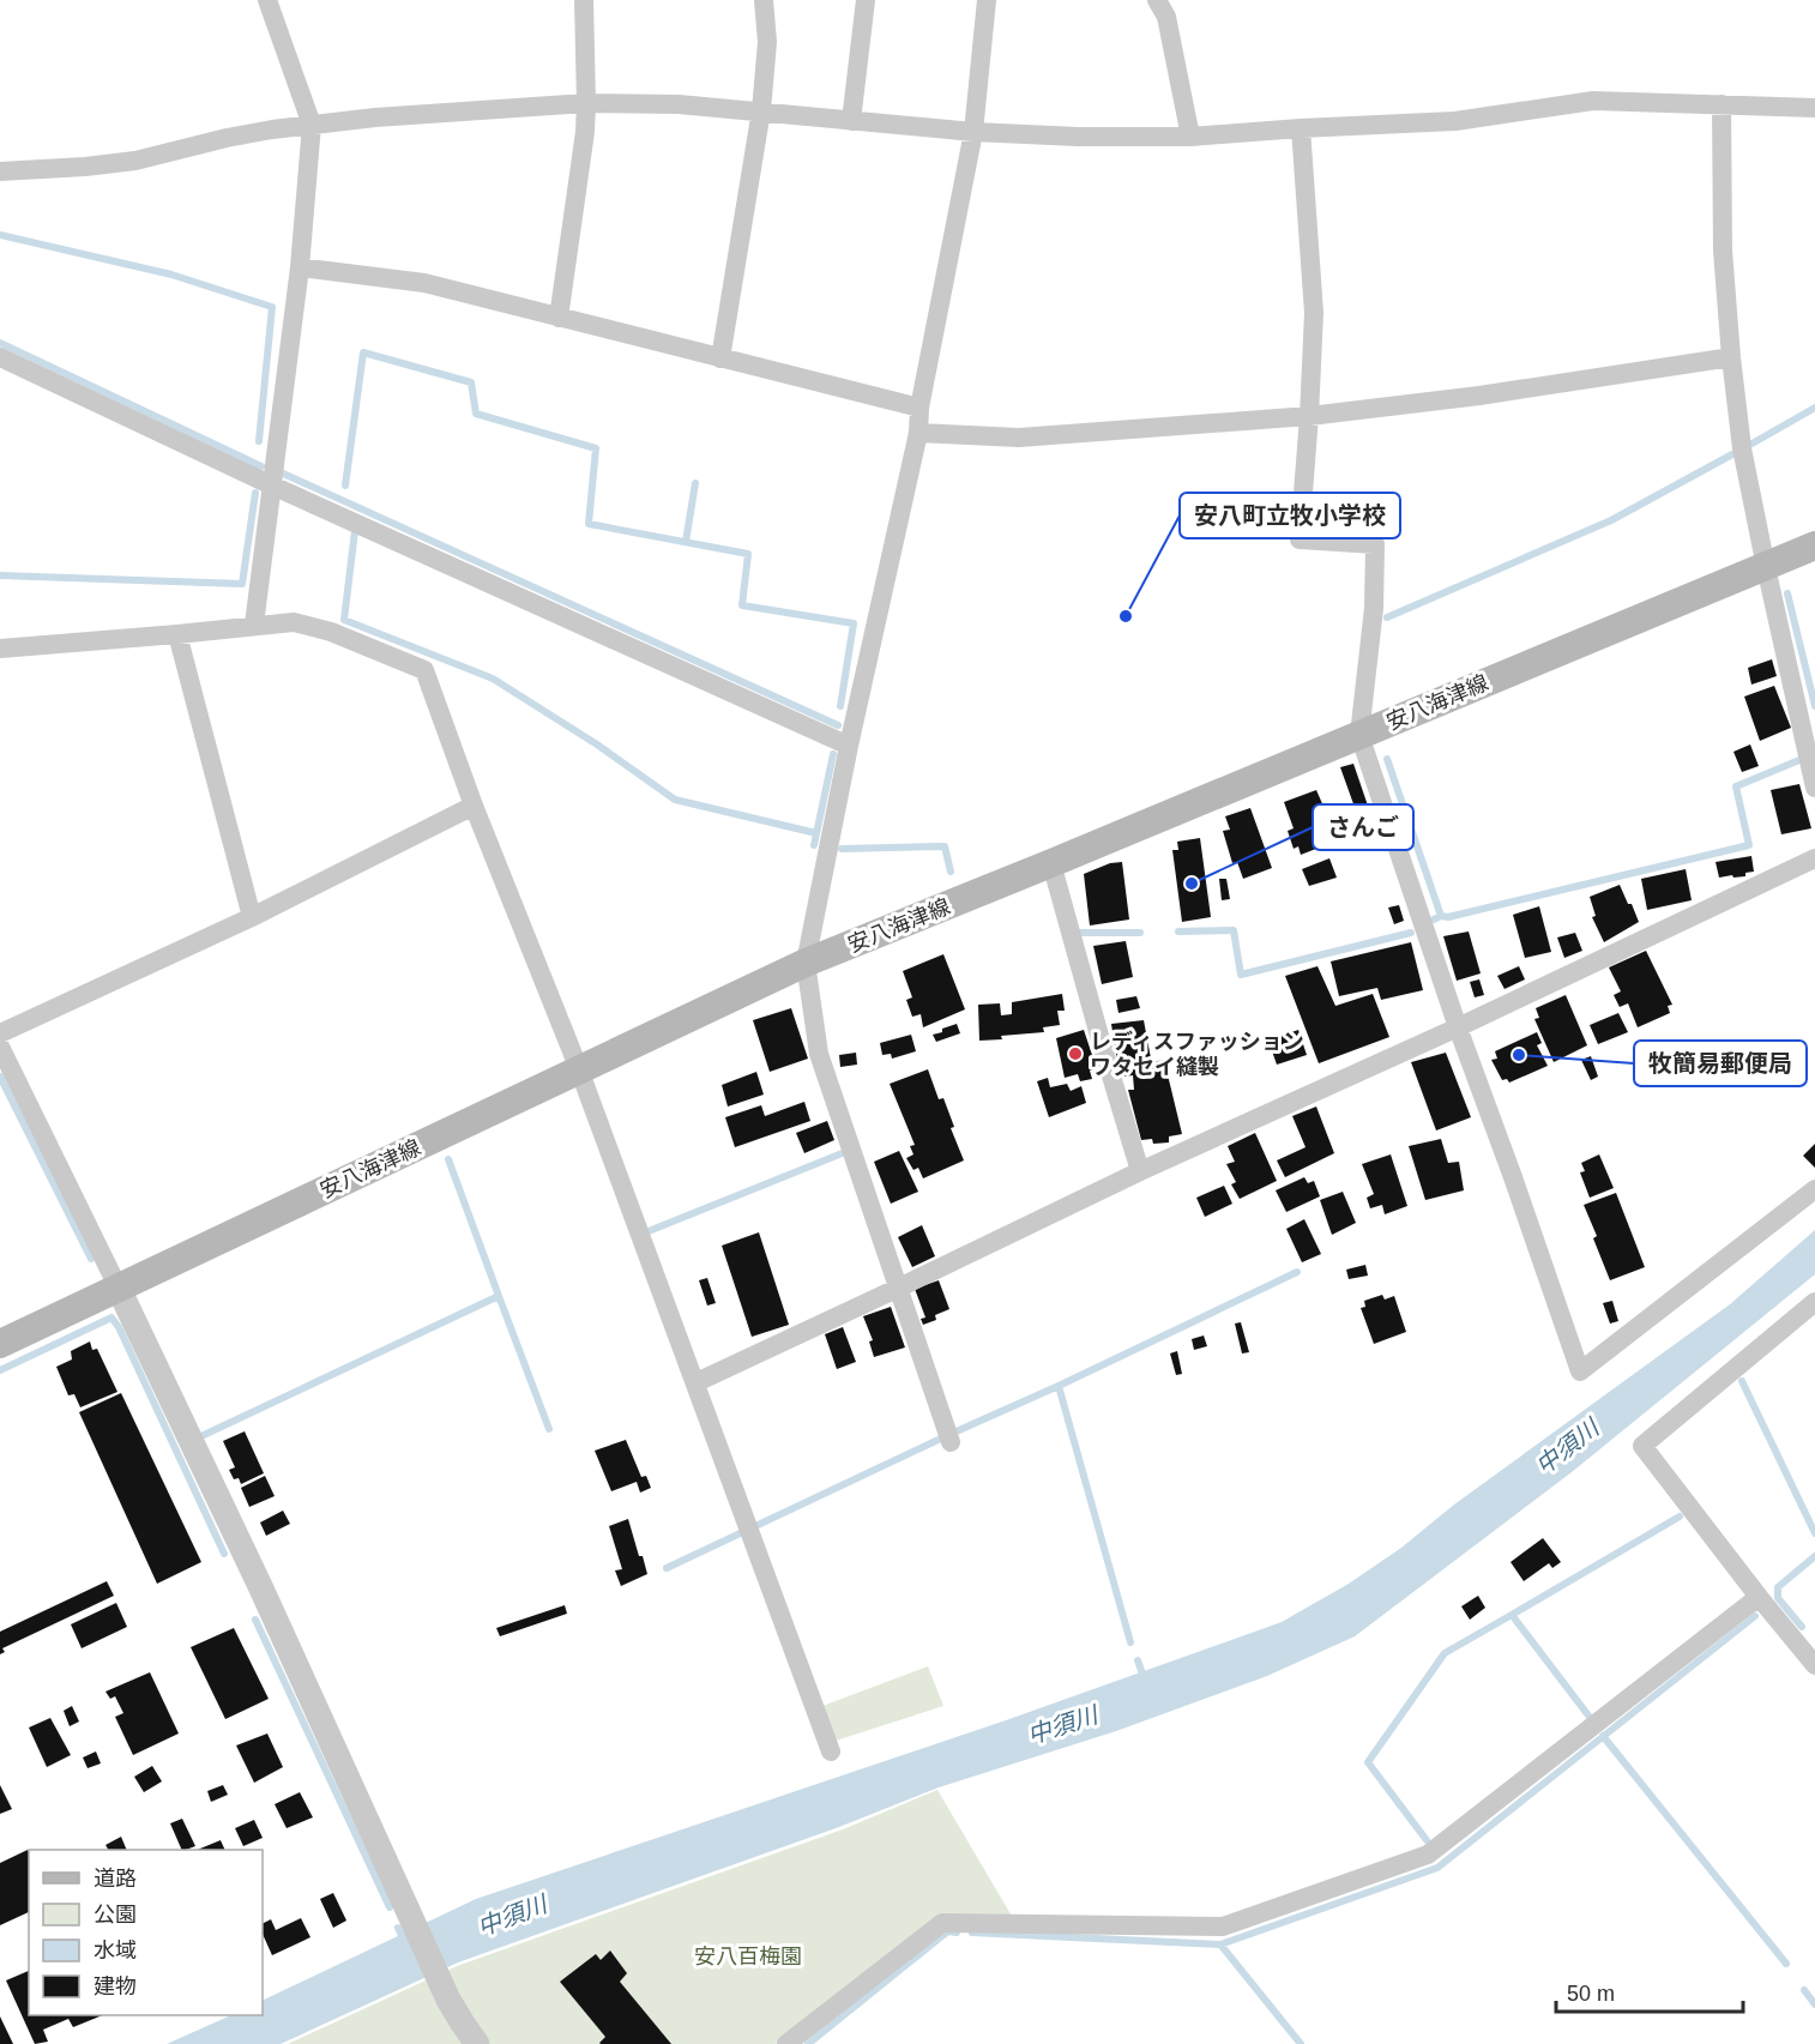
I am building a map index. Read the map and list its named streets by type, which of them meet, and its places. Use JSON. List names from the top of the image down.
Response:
{
  "streets": {
    "main road": ["安八海津線"]
  },
  "water": ["中須川"],
  "parks": ["安八百梅園"],
  "places": [
    "安八町立牧小学校",
    "さんご",
    "レディスファッション ワタセイ縫製",
    "牧簡易郵便局"
  ],
  "legend": [
    "道路",
    "公園",
    "水域",
    "建物"
  ],
  "scale_bar": "50 m"
}
